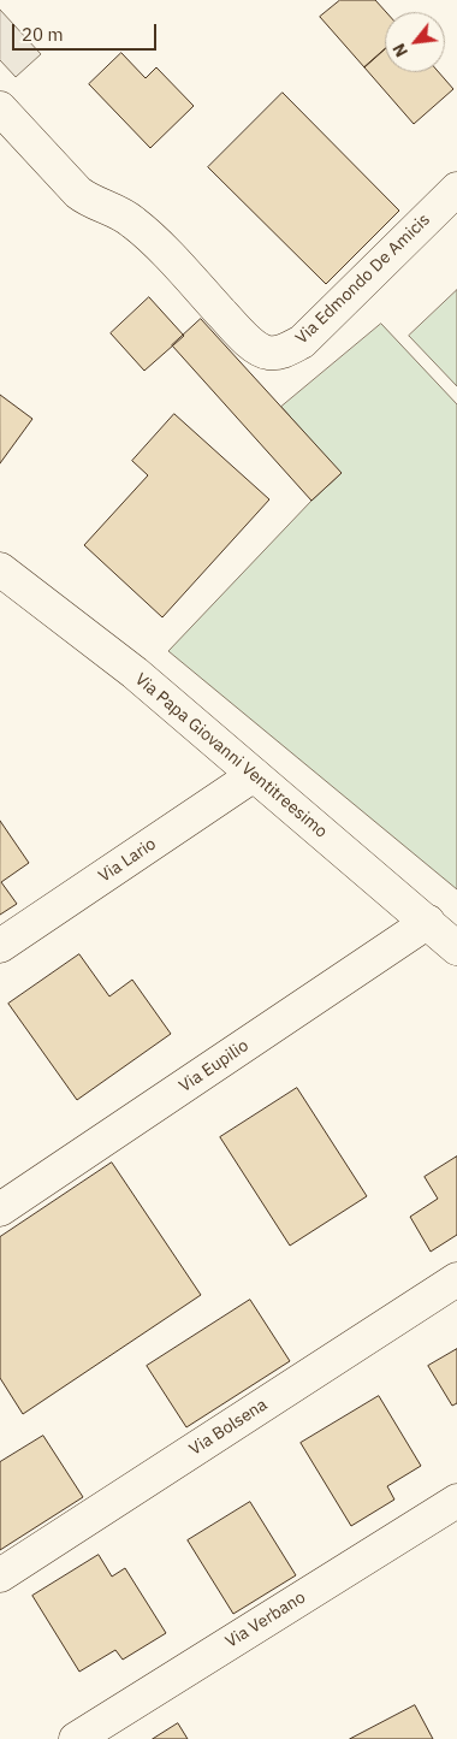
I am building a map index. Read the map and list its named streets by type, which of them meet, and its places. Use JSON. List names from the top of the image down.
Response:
{
  "streets": {
    "street": [
      "Via Edmondo De Amicis",
      "Via Papa Giovanni Ventitreesimo",
      "Via Lario",
      "Via Eupilio",
      "Via Bolsena",
      "Via Verbano"
    ]
  },
  "crossings": [
    ["Via Papa Giovanni Ventitreesimo", "Via Lario"],
    ["Via Papa Giovanni Ventitreesimo", "Via Eupilio"]
  ],
  "scale_bar": "20 m",
  "north": "bottom left"
}
